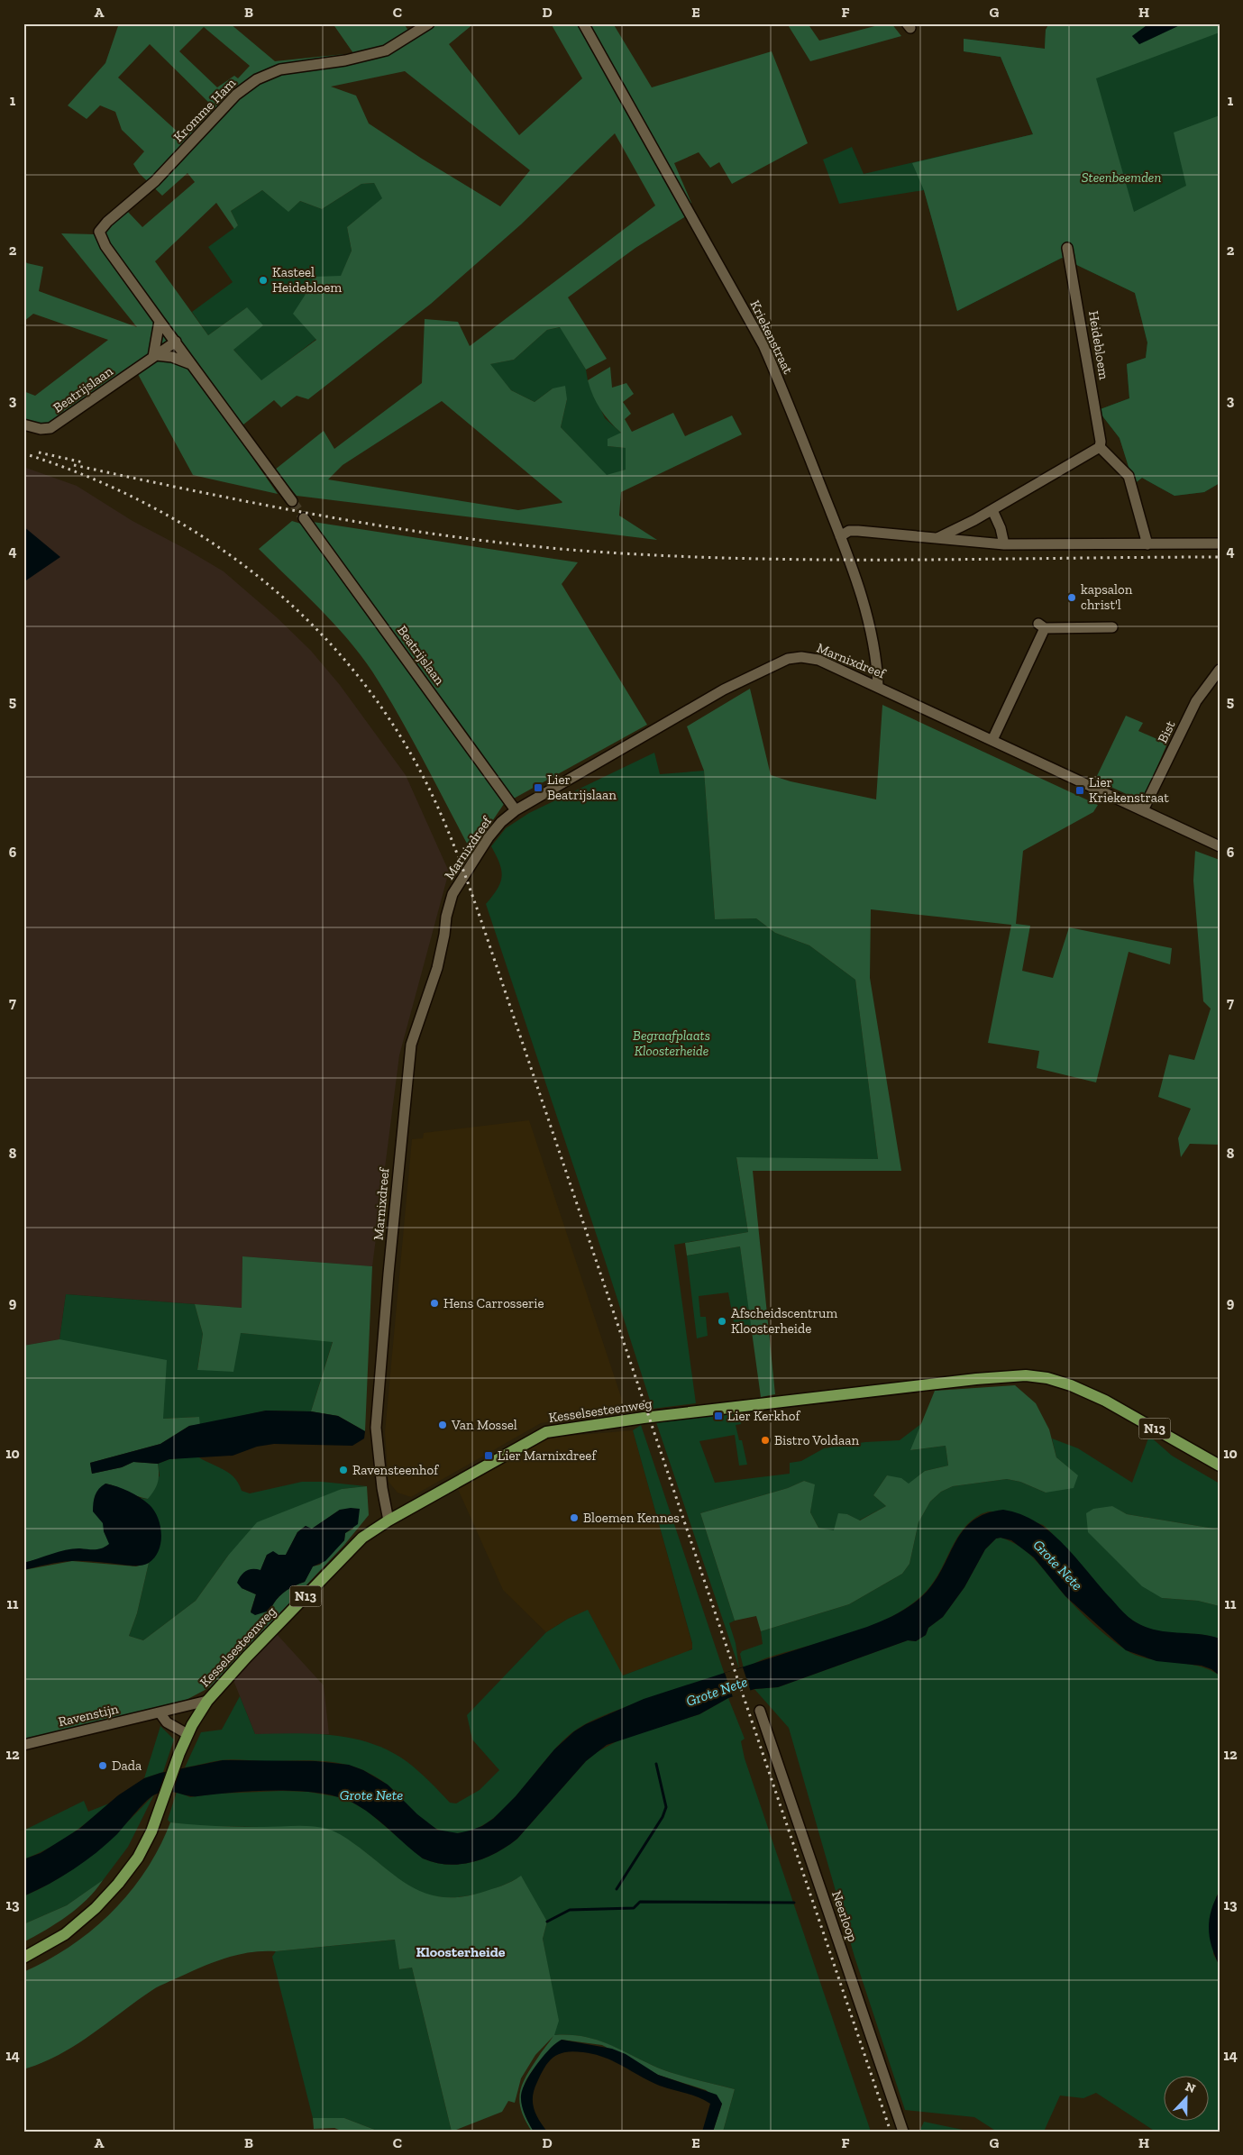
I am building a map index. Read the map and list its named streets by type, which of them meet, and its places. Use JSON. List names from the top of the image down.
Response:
{
  "streets": {
    "main road": ["Kesselsesteenweg", "N13"],
    "street": [
      "Kromme Ham",
      "Kriekenstraat",
      "Heidebloem",
      "Beatrijslaan",
      "Marnixdreef",
      "Bist",
      "Ravenstijn",
      "Neerloop"
    ]
  },
  "crossings": [
    ["Kriekenstraat", "Marnixdreef"],
    ["Beatrijslaan", "Marnixdreef"],
    ["Marnixdreef", "Bist"],
    ["Marnixdreef", "Kesselsesteenweg"],
    ["Kesselsesteenweg", "Ravenstijn"]
  ],
  "districts": ["Kloosterheide"],
  "water": ["Grote Nete"],
  "parks": ["Steenbeemden", "Begraafplaats Kloosterheide"],
  "places": {
    "other": [
      "Kasteel Heidebloem",
      "kapsalon christ'l",
      "Hens Carrosserie",
      "Afscheidscentrum Kloosterheide",
      "Van Mossel",
      "Bistro Voldaan",
      "Ravensteenhof",
      "Bloemen Kennes",
      "Dada"
    ],
    "transit": [
      "Lier Beatrijslaan",
      "Lier Kriekenstraat",
      "Lier Kerkhof",
      "Lier Marnixdreef"
    ]
  },
  "north": "top",
  "grid": {
    "columns": [
      "A",
      "B",
      "C",
      "D",
      "E",
      "F",
      "G",
      "H"
    ],
    "rows": [
      "1",
      "2",
      "3",
      "4",
      "5",
      "6",
      "7",
      "8",
      "9",
      "10",
      "11",
      "12",
      "13",
      "14"
    ]
  }
}
